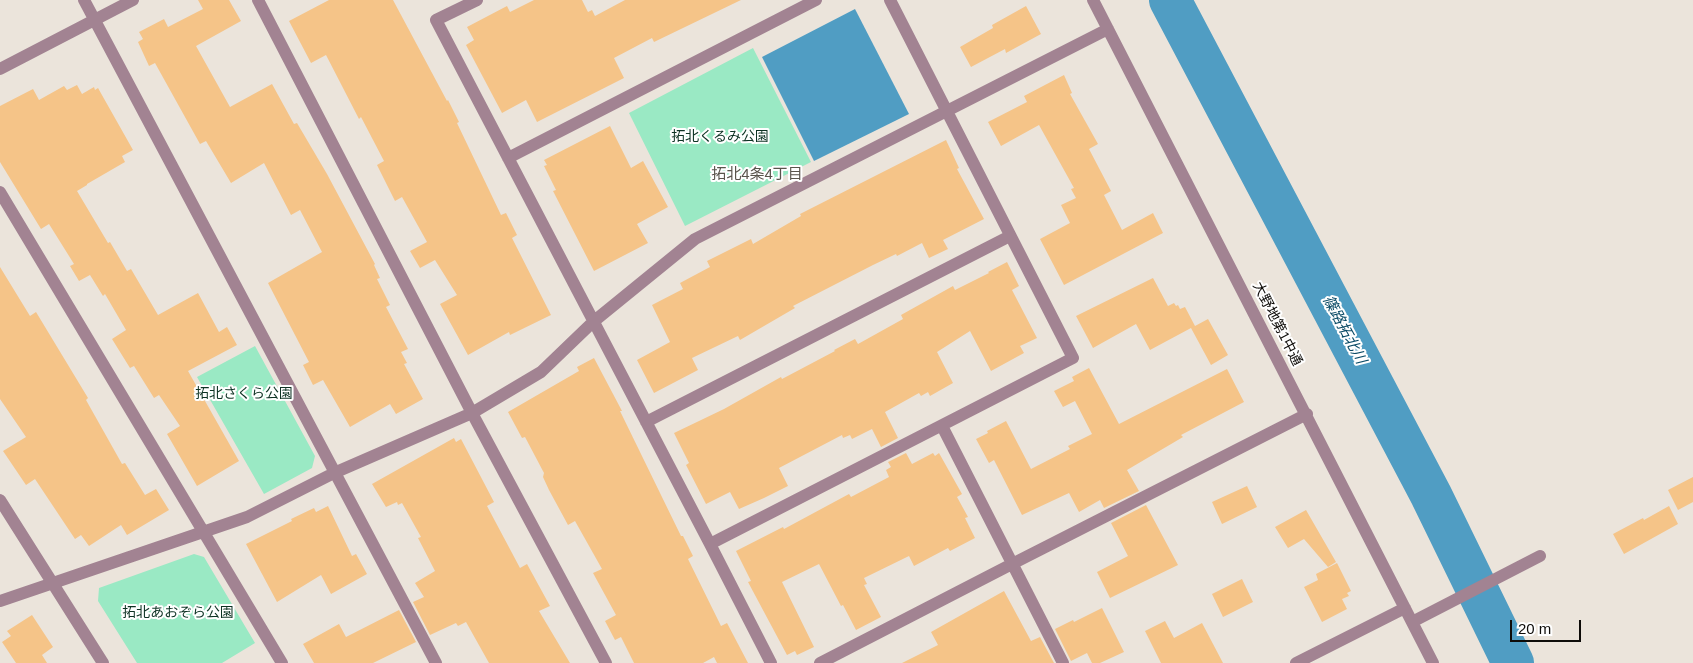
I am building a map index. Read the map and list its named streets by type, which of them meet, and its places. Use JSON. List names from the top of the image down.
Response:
{
  "streets": {
    "street": ["大野地第1中通"]
  },
  "districts": ["拓北4条4丁目"],
  "water": ["篠路拓北川"],
  "parks": ["拓北くるみ公園", "拓北さくら公園", "拓北あおぞら公園"],
  "scale_bar": "20 m"
}
